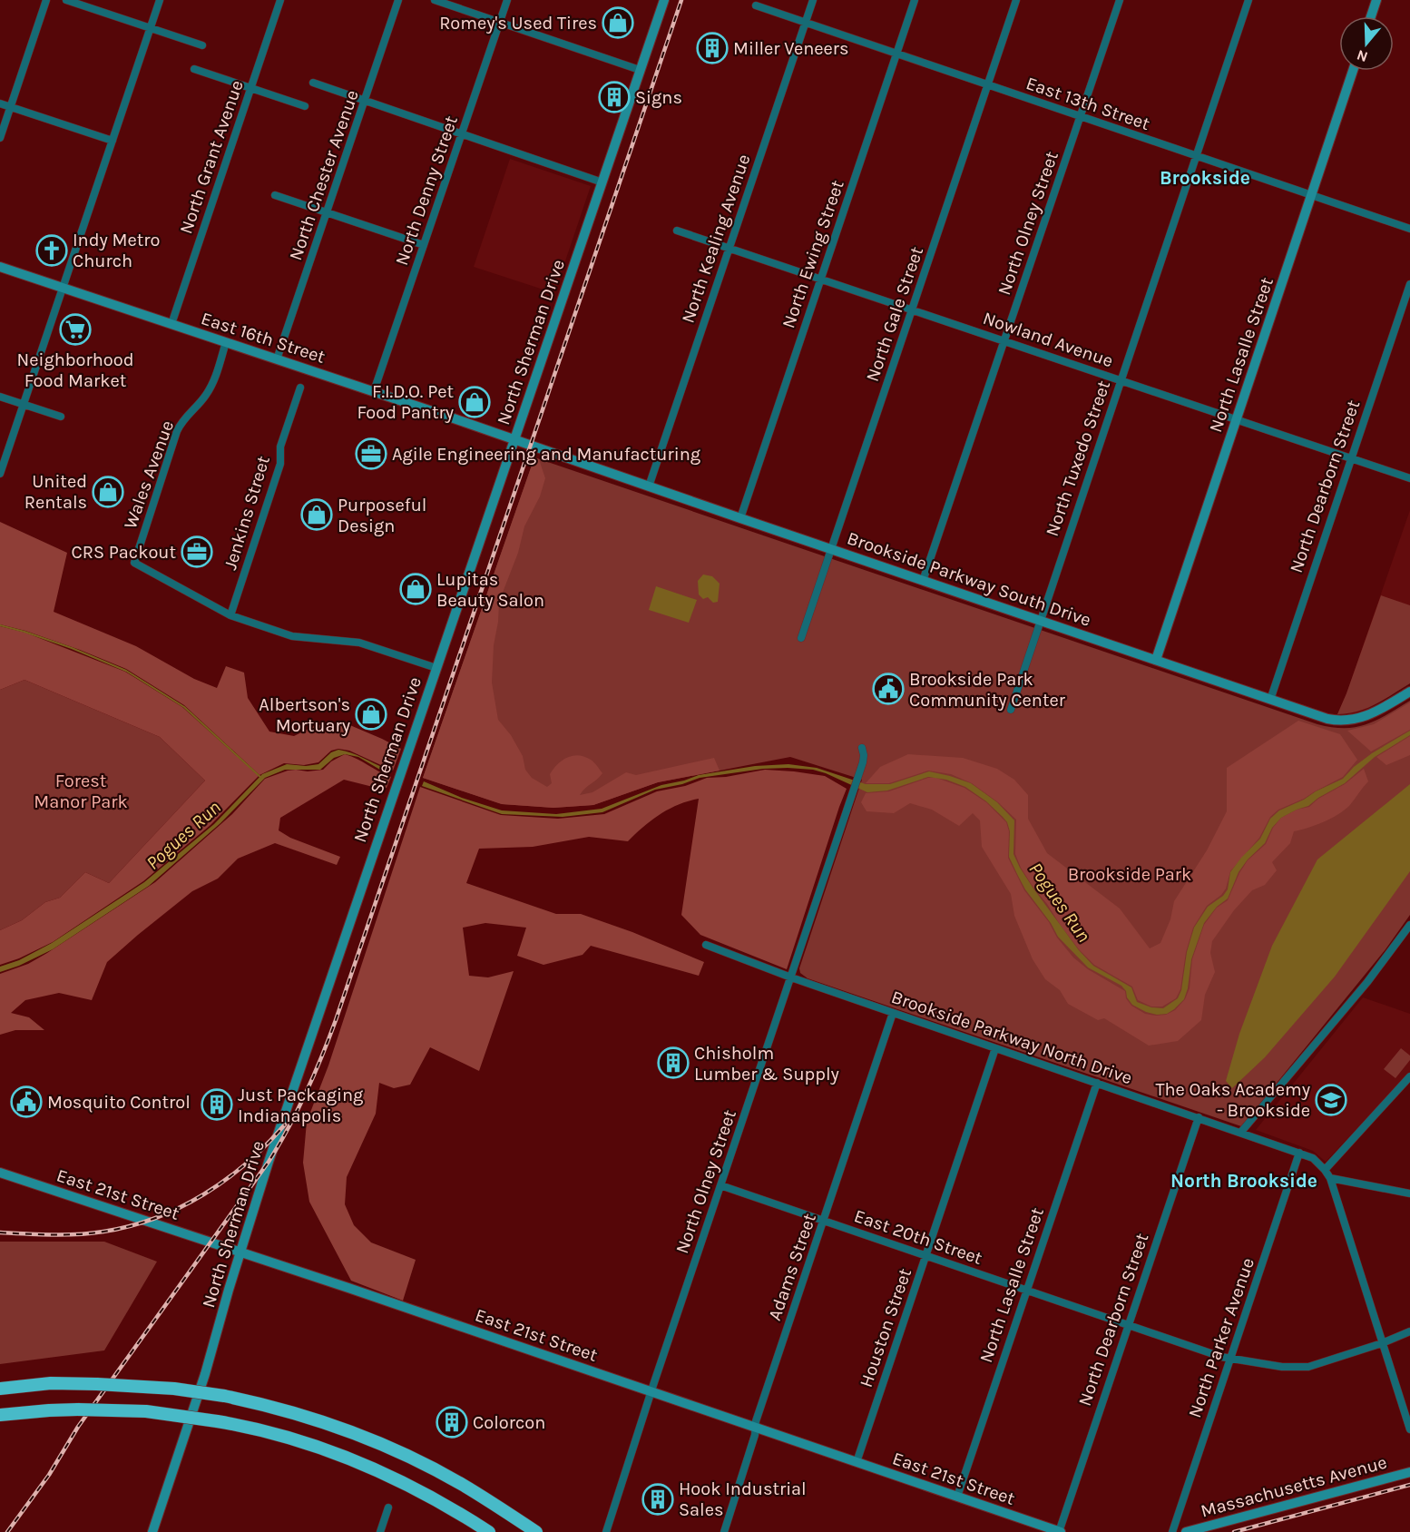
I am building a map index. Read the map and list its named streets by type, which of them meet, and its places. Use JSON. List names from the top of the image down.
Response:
{
  "streets": {
    "main road": [
      "East 16th Street",
      "North Sherman Drive",
      "North Lasalle Street",
      "Brookside Parkway South Drive",
      "East 21st Street",
      "Massachusetts Avenue"
    ],
    "street": [
      "East 13th Street",
      "North Grant Avenue",
      "North Chester Avenue",
      "North Denny Street",
      "North Olney Street",
      "North Kealing Avenue",
      "North Ewing Street",
      "North Gale Street",
      "Nowland Avenue",
      "North Tuxedo Street",
      "Wales Avenue",
      "North Dearborn Street",
      "Jenkins Street",
      "Brookside Parkway North Drive",
      "East 20th Street",
      "Adams Street",
      "Houston Street",
      "North Parker Avenue"
    ]
  },
  "crossings": [
    ["East 13th Street", "North Olney Street"],
    ["East 13th Street", "North Kealing Avenue"],
    ["East 13th Street", "North Ewing Street"],
    ["East 13th Street", "North Gale Street"],
    ["East 13th Street", "North Lasalle Street"],
    ["East 13th Street", "North Tuxedo Street"],
    ["North Grant Avenue", "East 16th Street"],
    ["North Chester Avenue", "East 16th Street"],
    ["North Denny Street", "East 16th Street"],
    ["North Olney Street", "Nowland Avenue"],
    ["North Olney Street", "Brookside Parkway South Drive"],
    ["North Olney Street", "Brookside Parkway North Drive"],
    ["North Olney Street", "East 21st Street"],
    ["North Olney Street", "East 20th Street"],
    ["North Kealing Avenue", "Nowland Avenue"],
    ["North Kealing Avenue", "Brookside Parkway South Drive"],
    ["North Ewing Street", "Nowland Avenue"],
    ["North Ewing Street", "Brookside Parkway South Drive"],
    ["North Gale Street", "Nowland Avenue"],
    ["North Gale Street", "Brookside Parkway South Drive"],
    ["East 16th Street", "North Sherman Drive"],
    ["East 16th Street", "Wales Avenue"],
    ["East 16th Street", "Brookside Parkway South Drive"],
    ["Nowland Avenue", "North Lasalle Street"],
    ["Nowland Avenue", "North Tuxedo Street"],
    ["Nowland Avenue", "North Dearborn Street"],
    ["North Sherman Drive", "Brookside Parkway South Drive"],
    ["North Sherman Drive", "East 21st Street"],
    ["North Lasalle Street", "Brookside Parkway South Drive"],
    ["North Lasalle Street", "Brookside Parkway North Drive"],
    ["North Lasalle Street", "East 21st Street"],
    ["North Lasalle Street", "East 20th Street"],
    ["North Tuxedo Street", "Brookside Parkway South Drive"],
    ["Wales Avenue", "Jenkins Street"],
    ["North Dearborn Street", "Brookside Parkway South Drive"],
    ["North Dearborn Street", "Brookside Parkway North Drive"],
    ["North Dearborn Street", "East 21st Street"],
    ["North Dearborn Street", "East 20th Street"],
    ["Brookside Parkway North Drive", "Adams Street"],
    ["Brookside Parkway North Drive", "Houston Street"],
    ["Brookside Parkway North Drive", "North Parker Avenue"],
    ["East 21st Street", "Adams Street"],
    ["East 21st Street", "Houston Street"],
    ["East 20th Street", "Adams Street"],
    ["East 20th Street", "Houston Street"],
    ["East 20th Street", "North Parker Avenue"]
  ],
  "districts": ["Brookside", "North Brookside"],
  "water": ["Pogues Run"],
  "parks": ["Forest Manor Park", "Brookside Park"],
  "places": {
    "shop": [
      "Romey's Used Tires",
      "F.I.D.O. Pet Food Pantry",
      "United Rentals",
      "Purposeful Design",
      "Lupitas Beauty Salon",
      "Albertson's Mortuary"
    ],
    "building": [
      "Miller Veneers",
      "Signs",
      "Chisholm Lumber & Supply",
      "Just Packaging Indianapolis",
      "Colorcon",
      "Hook Industrial Sales"
    ],
    "church": ["Indy Metro Church"],
    "supermarket": ["Neighborhood Food Market"],
    "office": ["Agile Engineering and Manufacturing", "CRS Packout"],
    "public building": ["Brookside Park Community Center", "Mosquito Control"],
    "school or university": ["The Oaks Academy - Brookside"]
  },
  "north": "bottom"
}
